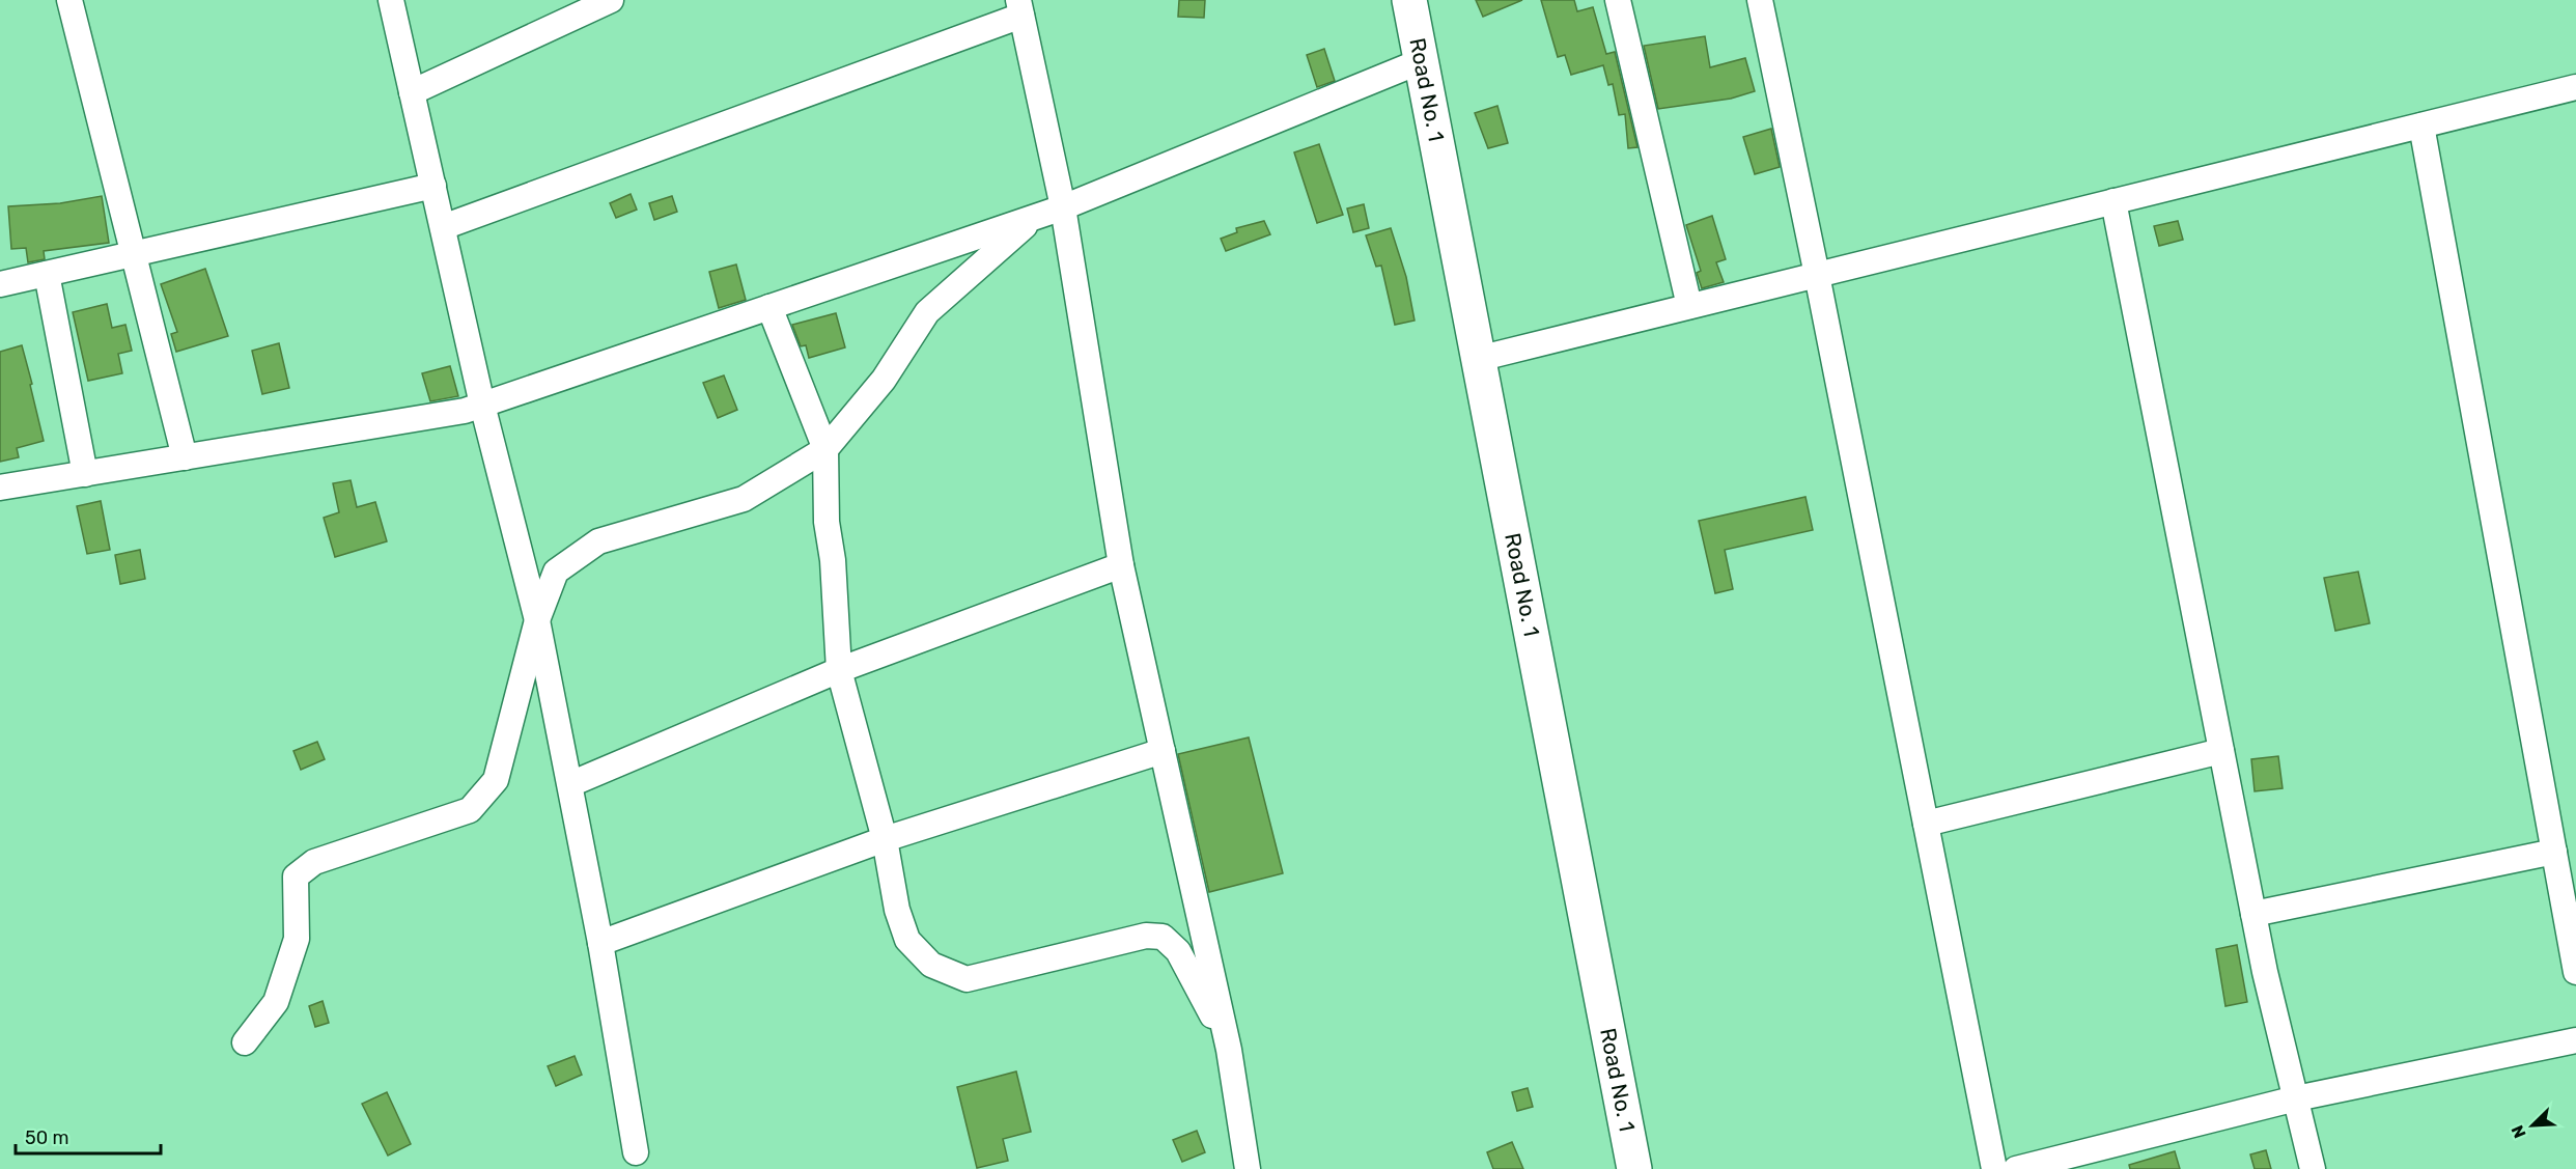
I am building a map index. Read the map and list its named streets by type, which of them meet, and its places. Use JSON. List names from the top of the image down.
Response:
{
  "streets": {
    "highway": ["Road No. 1"]
  },
  "scale_bar": "50 m",
  "north": "bottom left"
}
